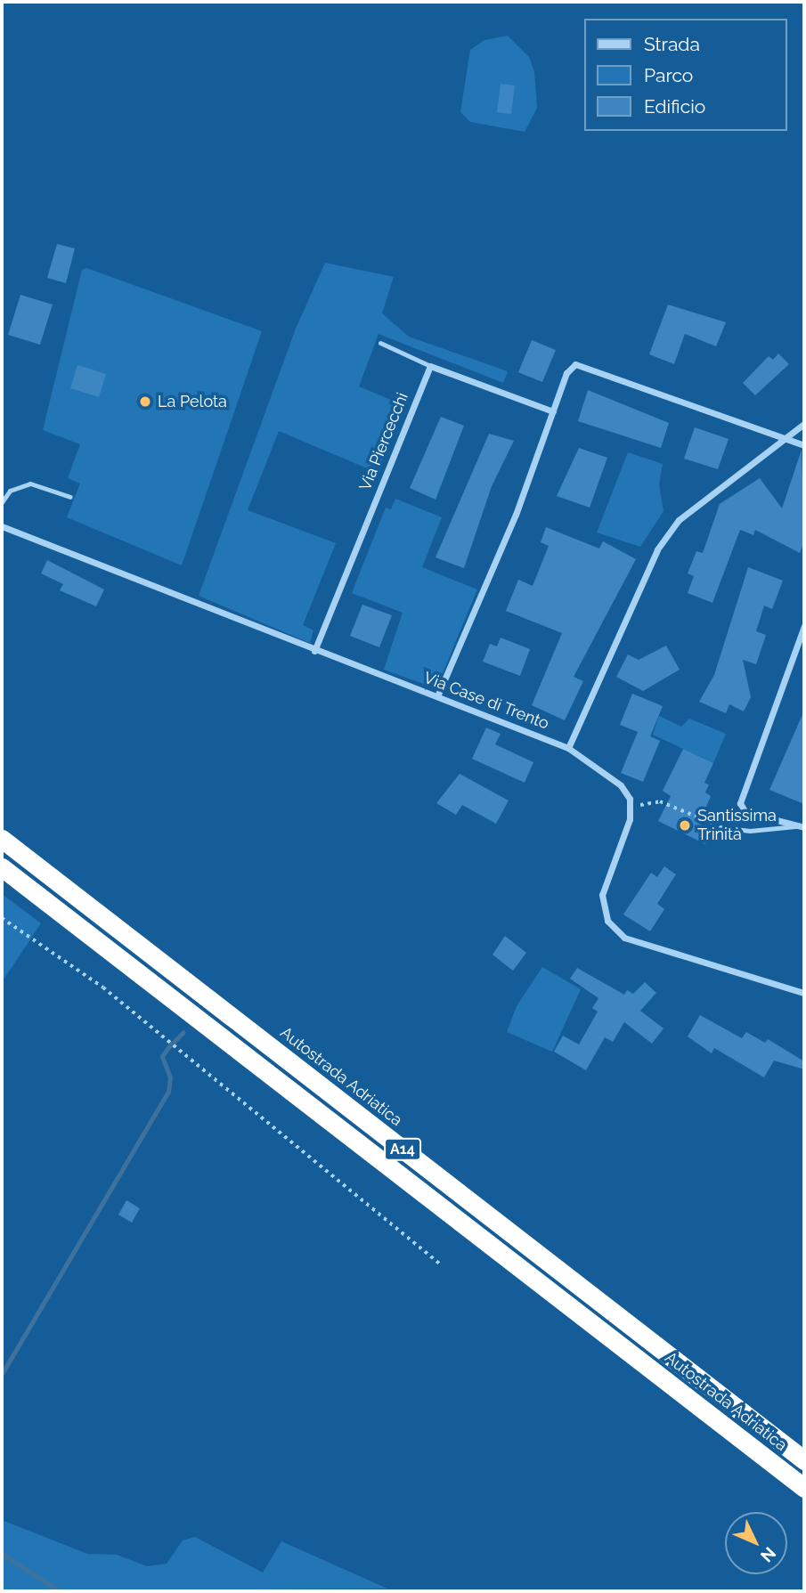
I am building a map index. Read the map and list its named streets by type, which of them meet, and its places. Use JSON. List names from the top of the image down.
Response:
{
  "streets": {
    "highway": ["Autostrada Adriatica", "A14"],
    "street": ["Via Piercecchi", "Via Case di Trento"]
  },
  "crossings": [
    ["Via Piercecchi", "Via Case di Trento"]
  ],
  "places": ["La Pelota", "Santissima Trinità"],
  "legend": ["Strada", "Parco", "Edificio"],
  "north": "bottom right"
}
